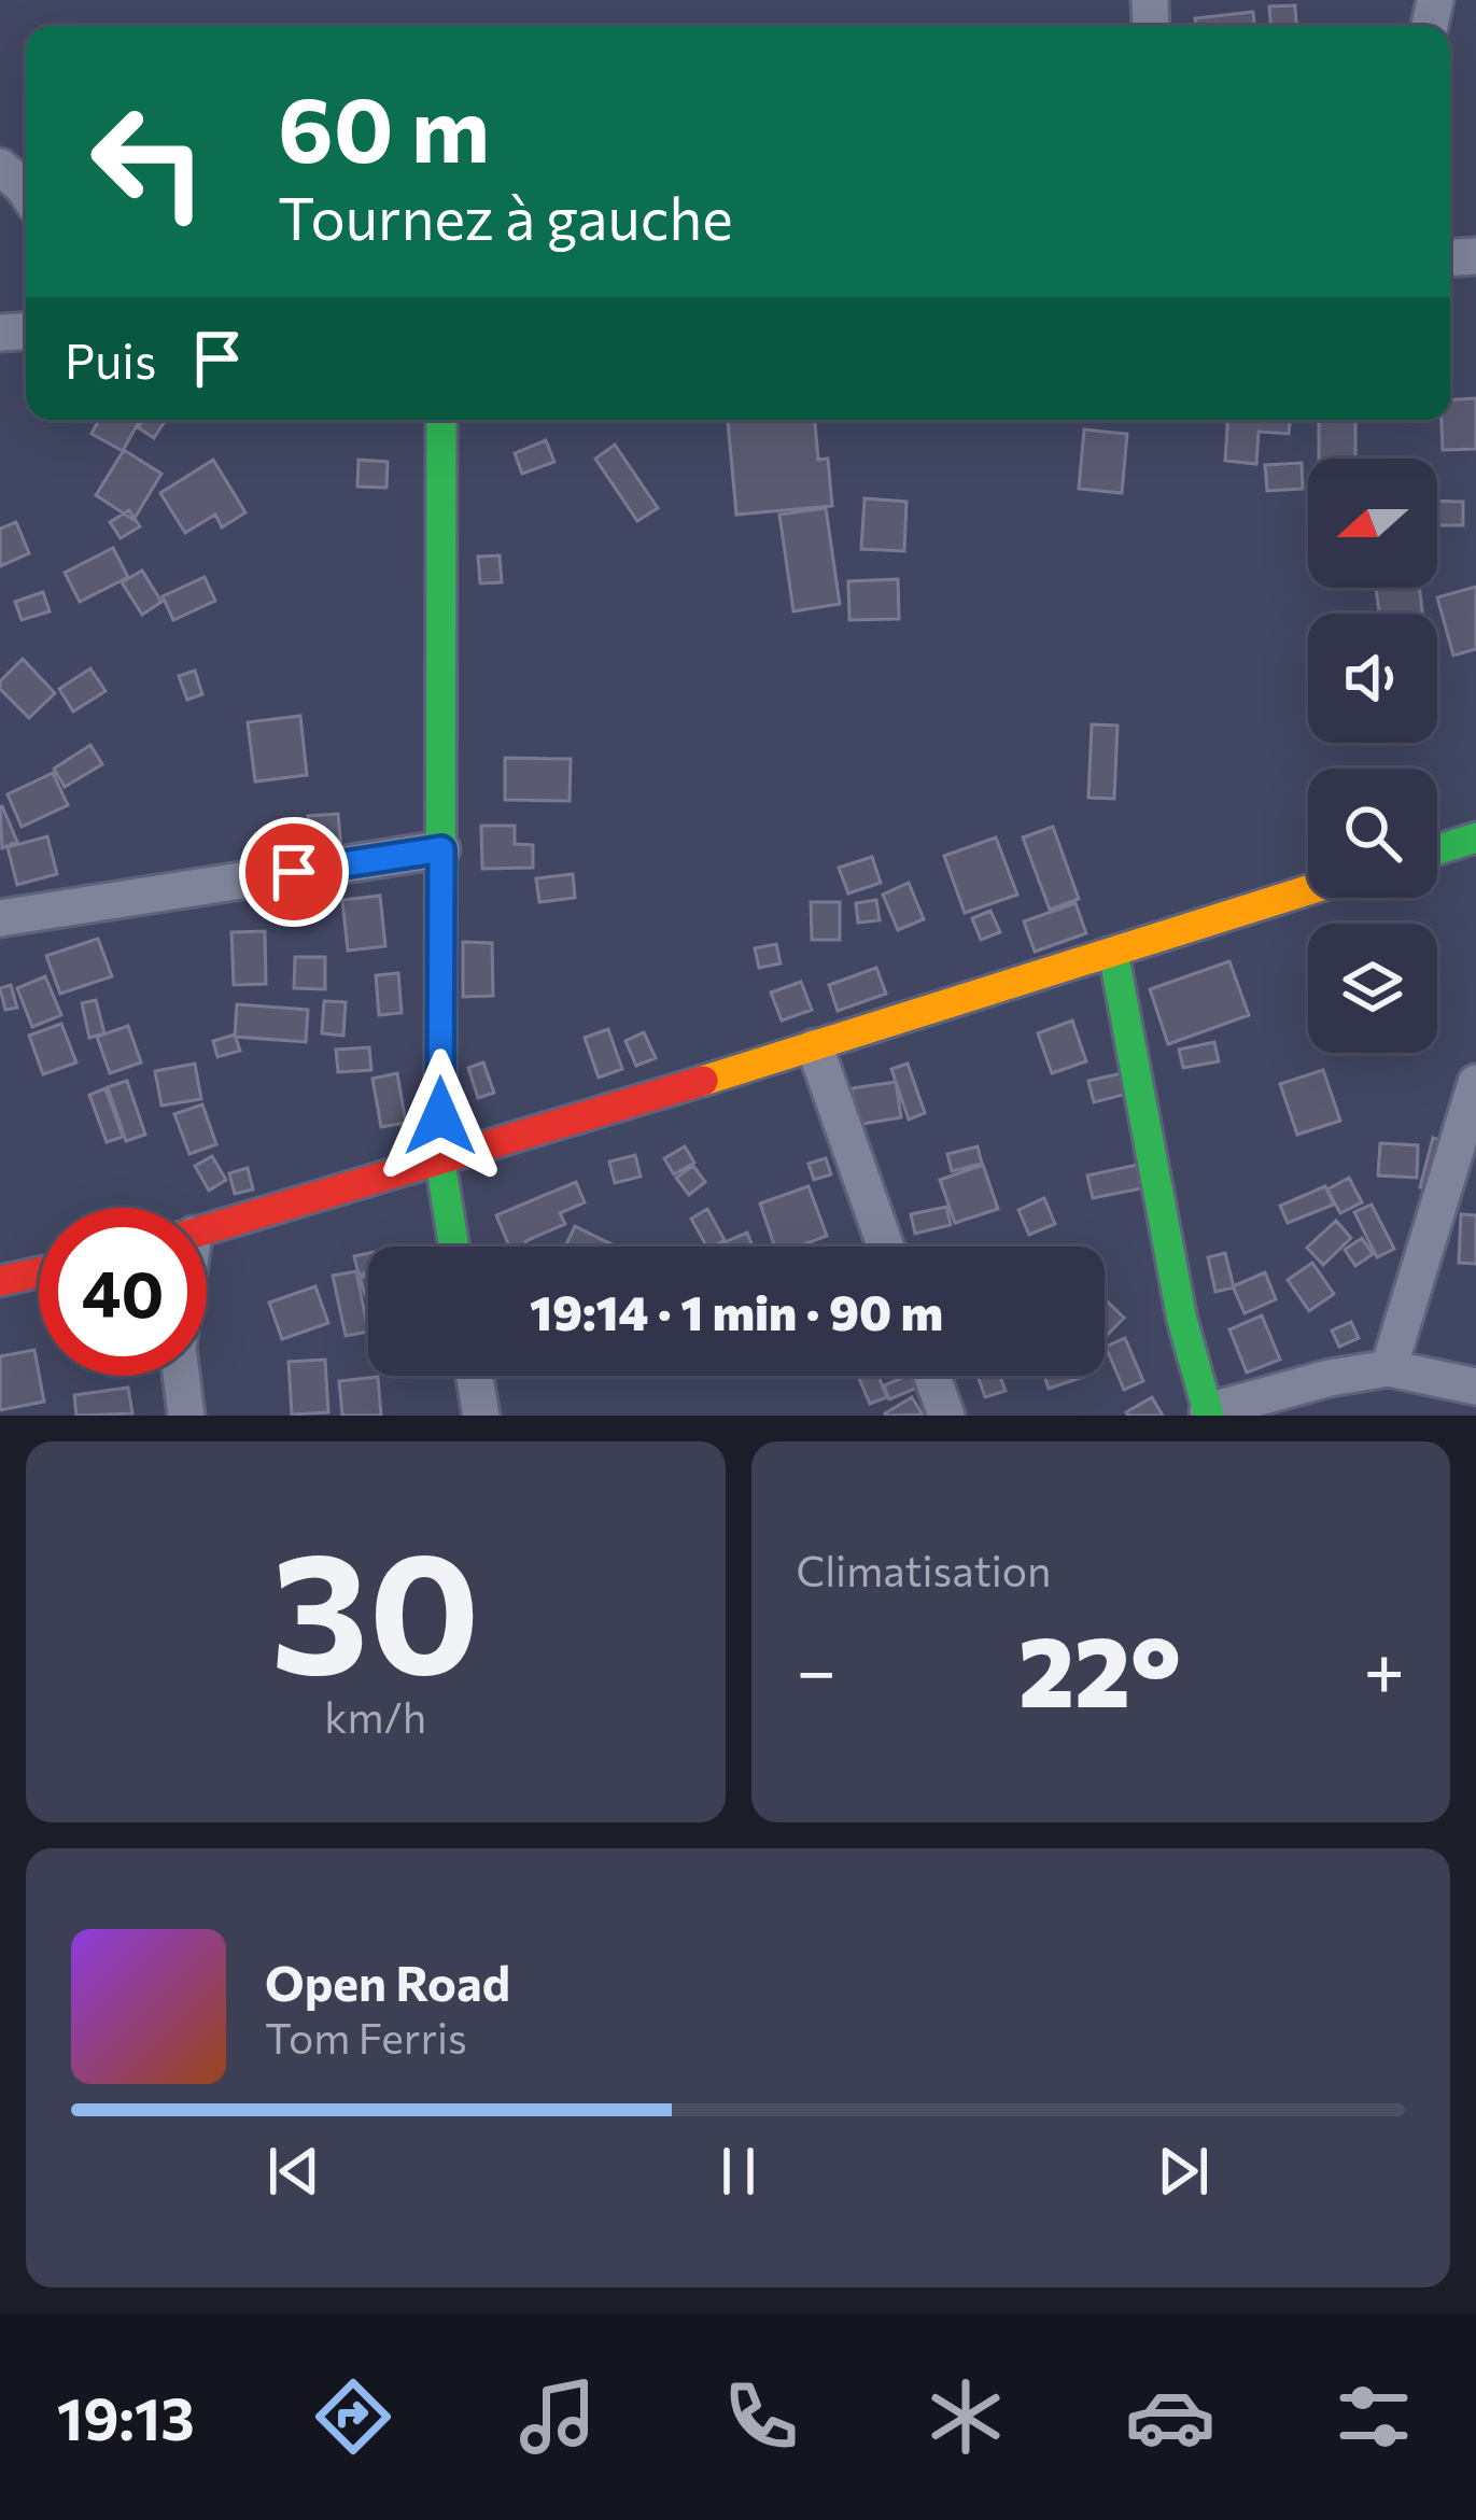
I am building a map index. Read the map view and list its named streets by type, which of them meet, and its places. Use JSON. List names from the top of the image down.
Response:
{
  "north": "left",
  "page": {
    "turn": ["60 m", "Tournez à gauche"],
    "then": "Puis",
    "limit": "40",
    "trip": "19:14 · 1 min · 90 m",
    "tile": [
      ["30", "km/h"],
      "Climatisation"
    ],
    "heat": ["−", "22°", "+"],
    "song": ["Open Road", "Tom Ferris"],
    "tabs": "19:13"
  }
}
